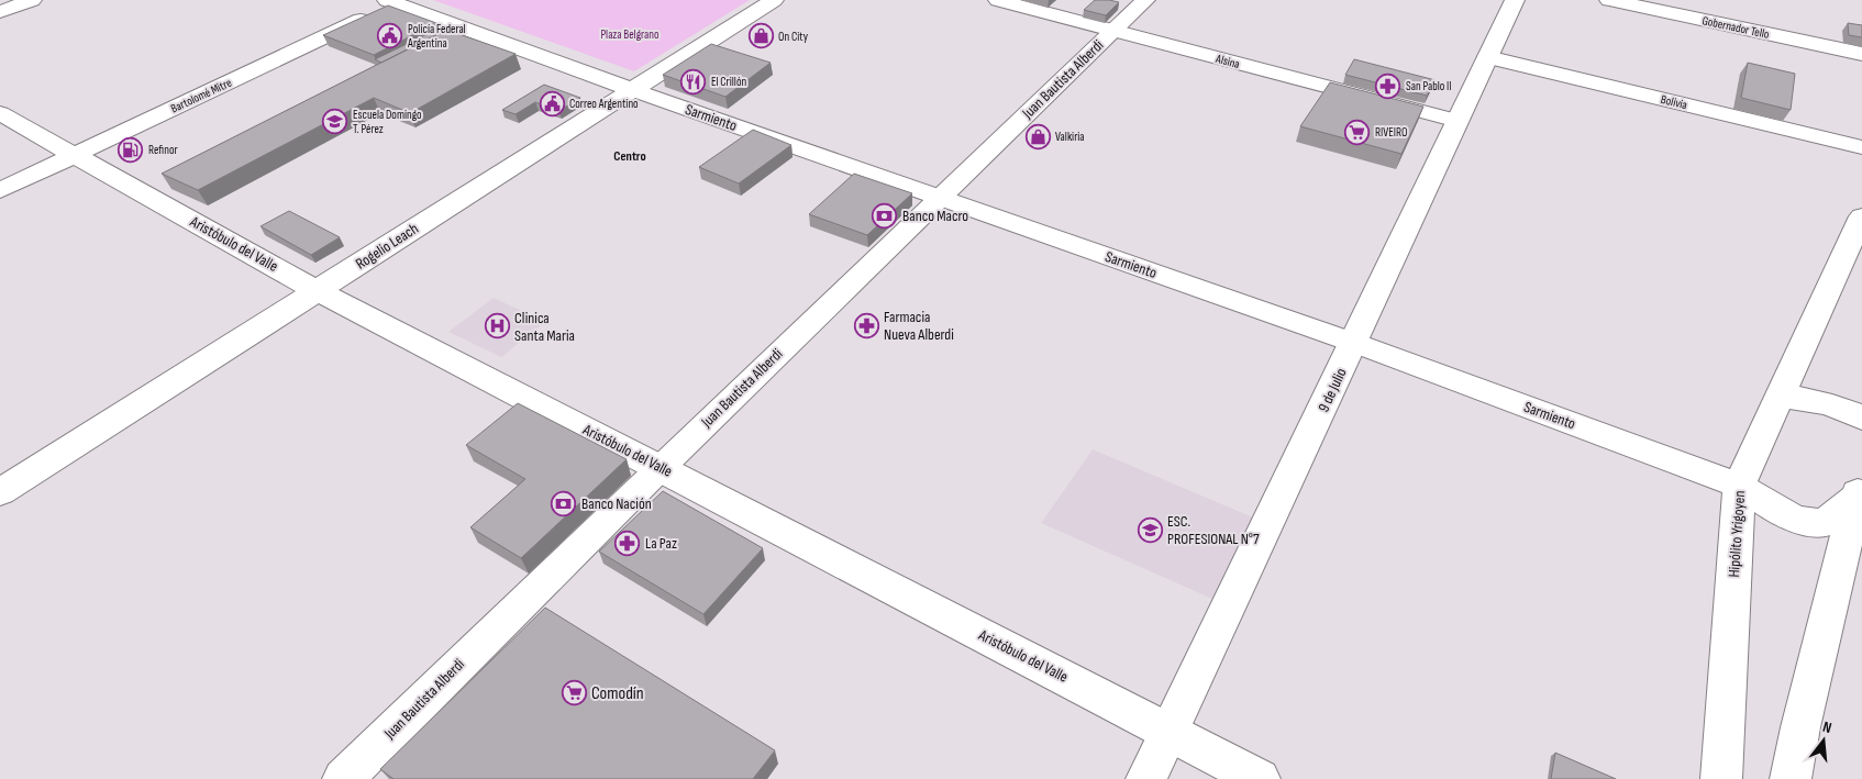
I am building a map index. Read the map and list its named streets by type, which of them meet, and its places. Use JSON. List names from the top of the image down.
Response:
{
  "streets": {
    "street": [
      "Gobernador Tello",
      "Alsina",
      "Juan Bautista Alberdi",
      "Bartolomé Mitre",
      "Bolivia",
      "Sarmiento",
      "Aristóbulo del Valle",
      "Rogelio Leach",
      "9 de Julio",
      "Hipólito Yrigoyen"
    ]
  },
  "crossings": [
    ["Alsina", "Juan Bautista Alberdi"],
    ["Alsina", "9 de Julio"],
    ["Juan Bautista Alberdi", "Sarmiento"],
    ["Juan Bautista Alberdi", "Aristóbulo del Valle"],
    ["Bartolomé Mitre", "Sarmiento"],
    ["Bartolomé Mitre", "Aristóbulo del Valle"],
    ["Bolivia", "9 de Julio"],
    ["Sarmiento", "Rogelio Leach"],
    ["Sarmiento", "9 de Julio"],
    ["Sarmiento", "Hipólito Yrigoyen"],
    ["Aristóbulo del Valle", "Rogelio Leach"],
    ["Aristóbulo del Valle", "9 de Julio"]
  ],
  "districts": ["Centro"],
  "parks": ["Plaza Belgrano"],
  "places": {
    "public building": ["Policía Federal Argentina", "Correo Argentino"],
    "shop": ["On City", "Valkiria"],
    "restaurant": ["El Crillón"],
    "pharmacy": ["San Pablo II", "Farmacia Nueva Alberdi", "La Paz"],
    "school or university": ["Escuela Domingo T. Pérez", "ESC. PROFESIONAL N°7"],
    "supermarket": ["RIVEIRO", "Comodín"],
    "fuel station": ["Refinor"],
    "bank": ["Banco Macro", "Banco Nación"],
    "hospital": ["Clinica Santa Maria"]
  },
  "north": "top"
}
